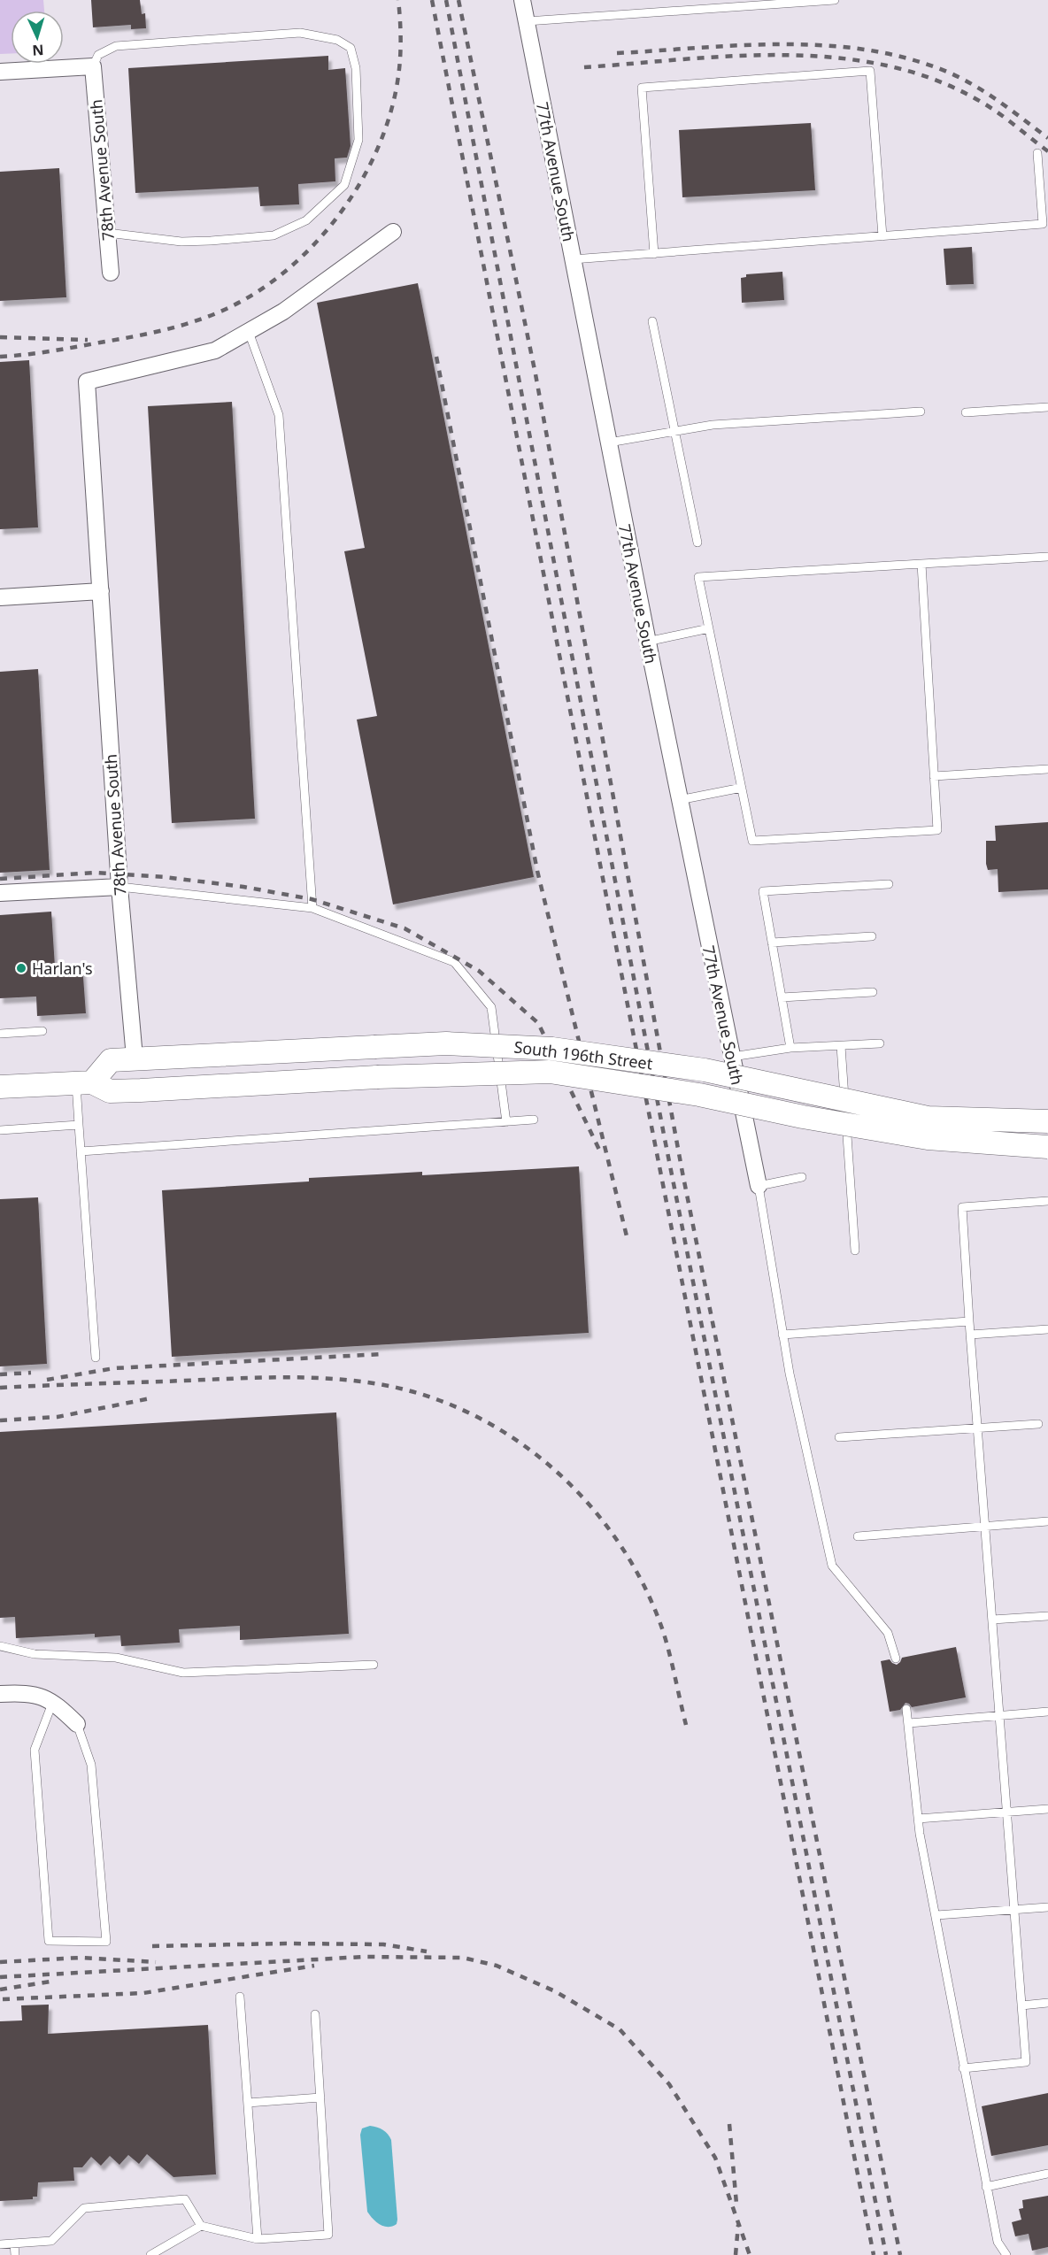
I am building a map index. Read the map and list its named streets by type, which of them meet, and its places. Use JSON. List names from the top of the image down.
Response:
{
  "streets": {
    "main road": ["South 196th Street"],
    "street": ["78th Avenue South", "77th Avenue South"]
  },
  "crossings": [
    ["78th Avenue South", "South 196th Street"]
  ],
  "places": ["Harlan's"],
  "north": "bottom"
}
